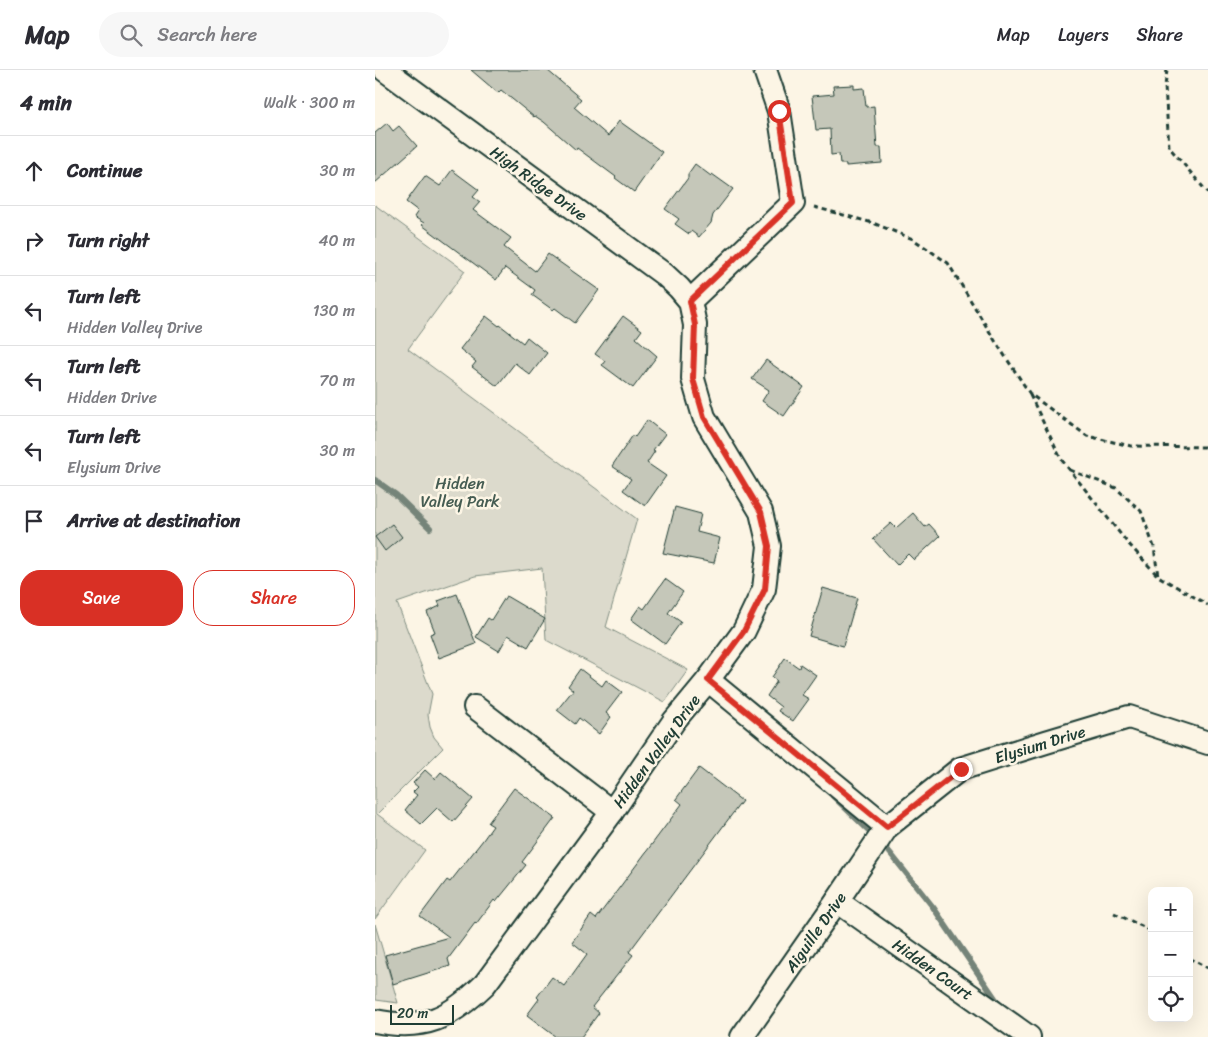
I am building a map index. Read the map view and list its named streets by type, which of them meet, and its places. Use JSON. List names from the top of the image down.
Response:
{
  "streets": {
    "street": [
      "High Ridge Drive",
      "Elysium Drive",
      "Hidden Valley Drive",
      "Aiguille Drive",
      "Hidden Court"
    ]
  },
  "crossings": [
    ["High Ridge Drive", "Hidden Valley Drive"],
    ["Elysium Drive", "Aiguille Drive"],
    ["Aiguille Drive", "Hidden Court"]
  ],
  "parks": ["Hidden Valley Park"],
  "scale_bar": "20 m",
  "page": {
    "header": "Map",
    "search": "Search here",
    "nav": ["Map", "Layers", "Share"],
    "heading": ["4 min", "Walk · 300 m"],
    "list": [
      ["Continue", "30 m"],
      ["Turn right", "40 m"],
      ["Turn left", "Hidden Valley Drive", "130 m"],
      ["Turn left", "Hidden Drive", "70 m"],
      ["Turn left", "Elysium Drive", "30 m"],
      "Arrive at destination"
    ],
    "buttons": ["Save", "Share"],
    "map_buttons": ["+", "−"],
    "scale": "20 m"
  }
}
